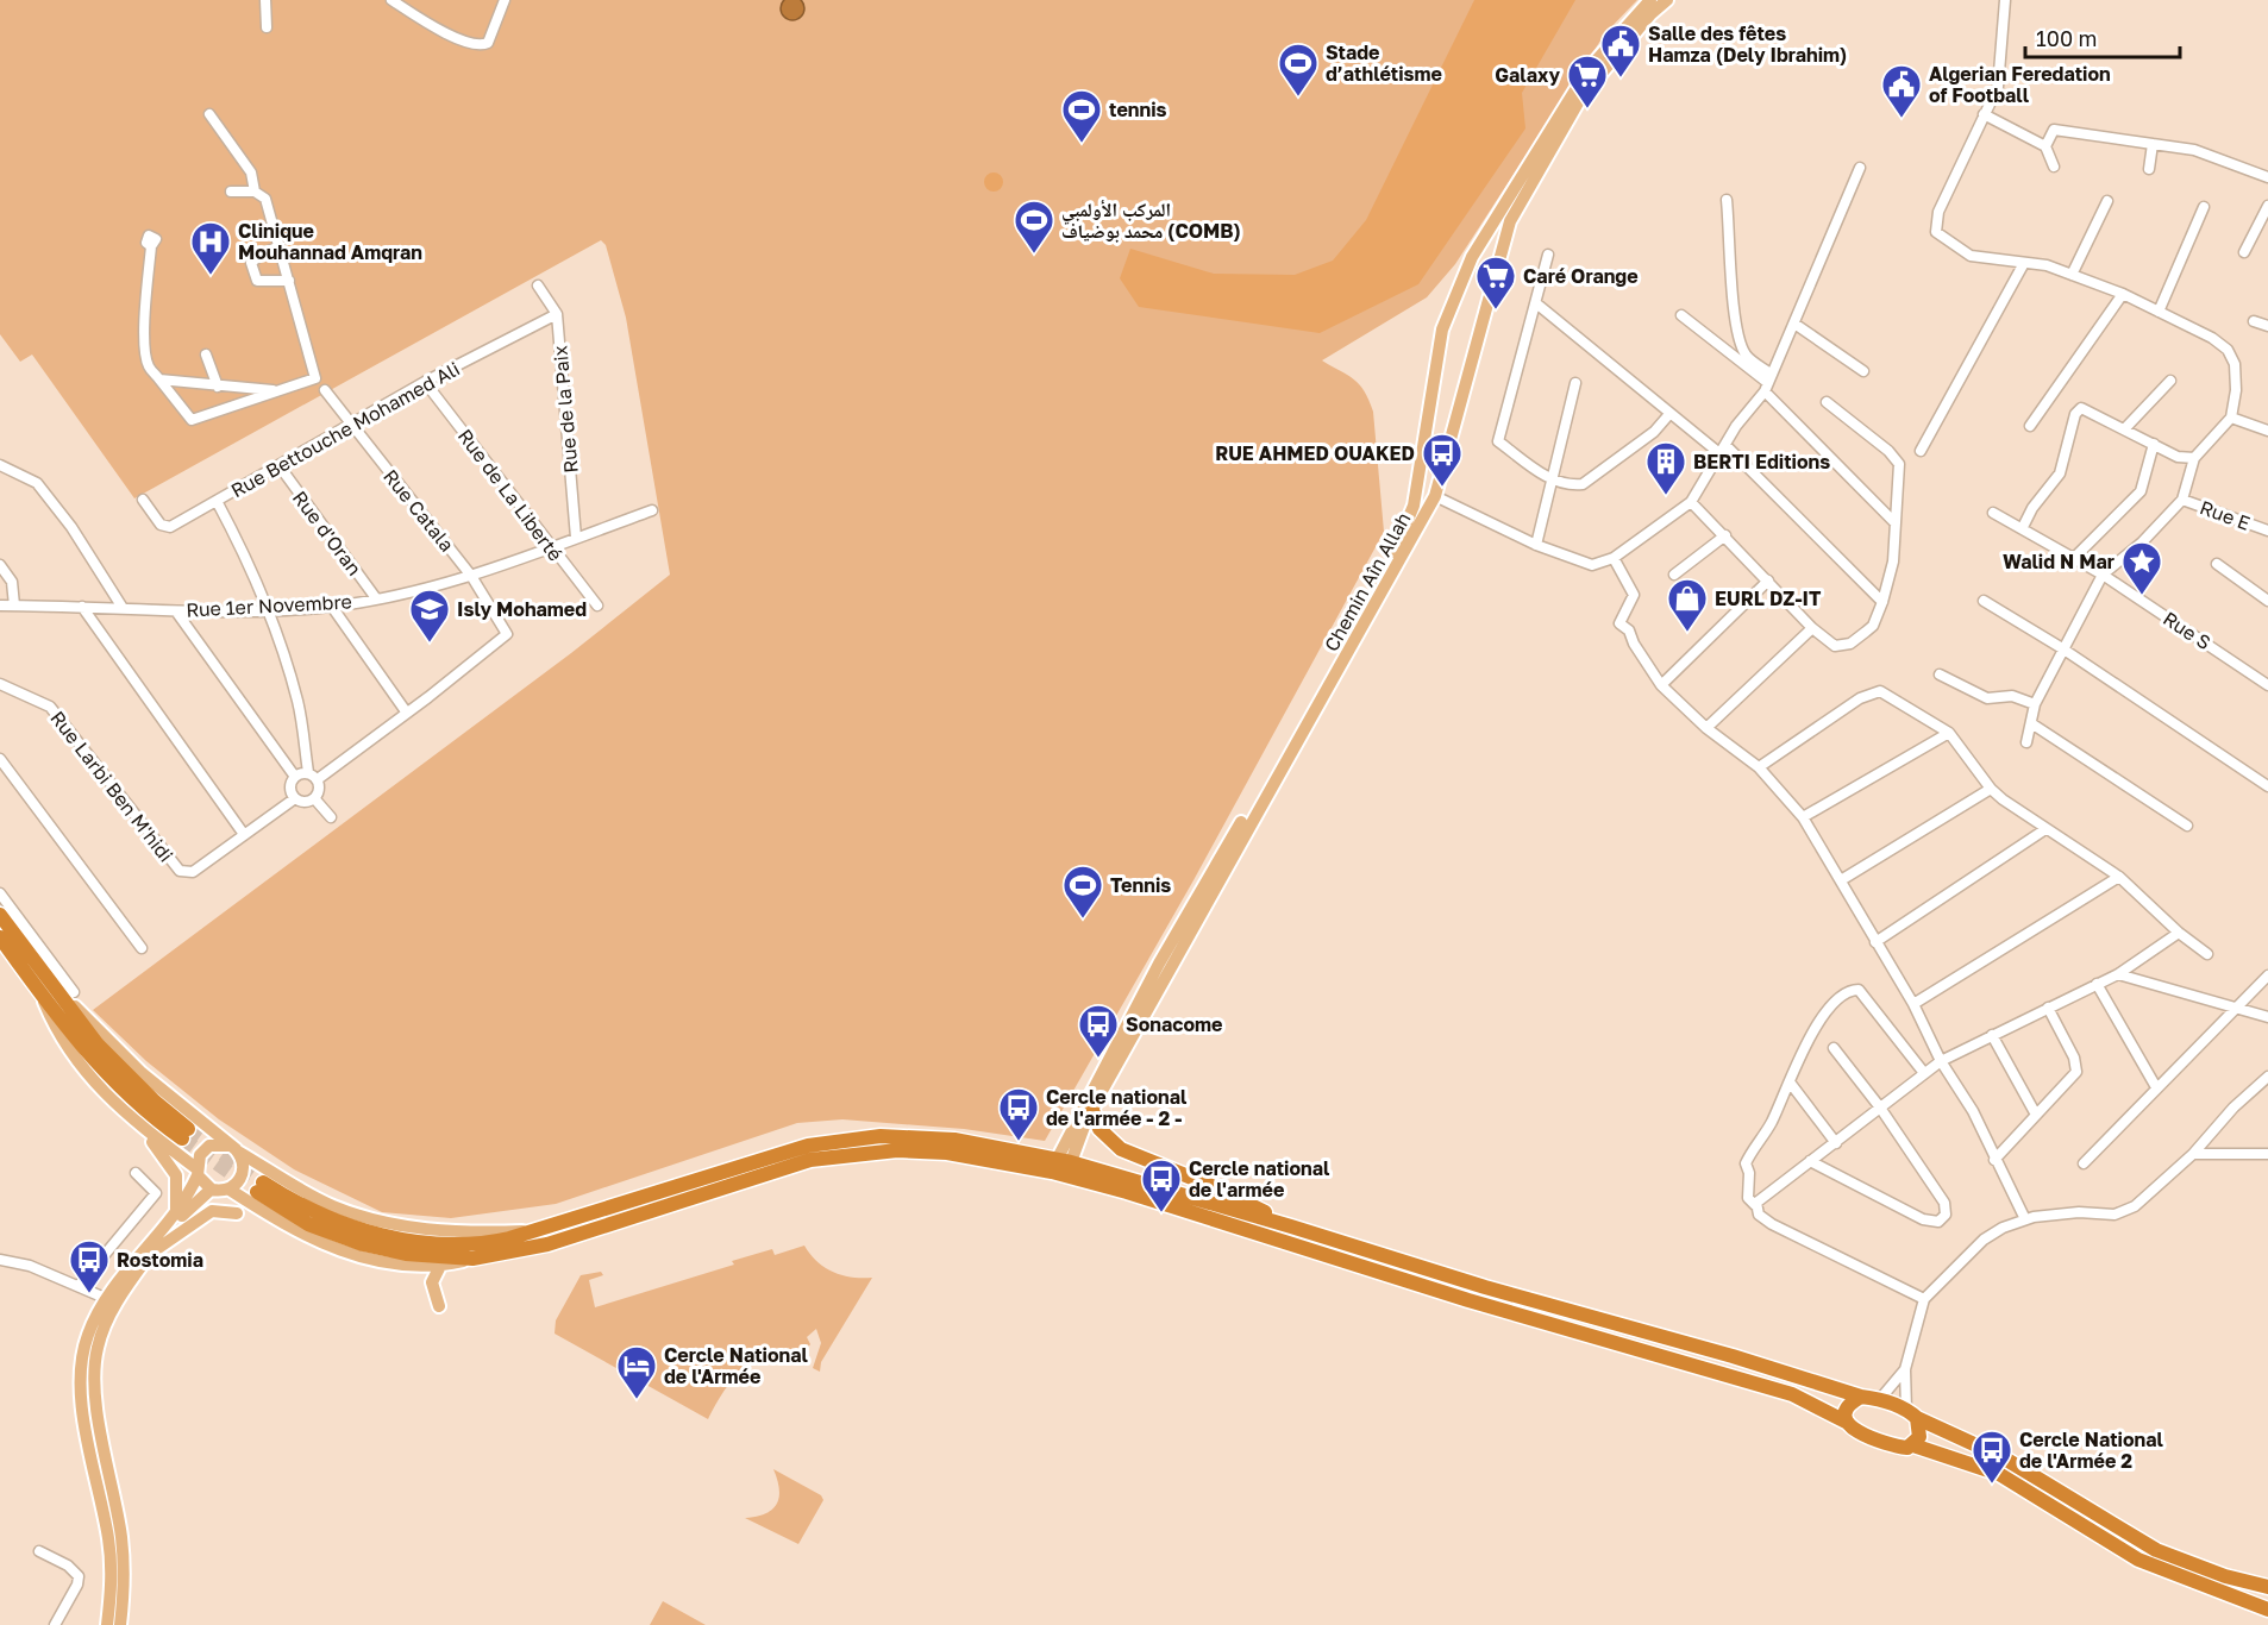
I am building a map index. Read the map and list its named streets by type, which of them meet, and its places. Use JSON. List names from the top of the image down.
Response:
{
  "streets": {
    "main road": ["Chemin Aîn Allah"],
    "street": [
      "Rue de la Paix",
      "Rue Bettouche Mohamed Ali",
      "Rue de La Liberté",
      "Rue Catala",
      "Rue E",
      "Rue d'Oran",
      "Rue 1er Novembre",
      "Rue S",
      "Rue Larbi Ben M'hidi"
    ]
  },
  "crossings": [
    ["Rue de la Paix", "Rue Bettouche Mohamed Ali"],
    ["Rue de la Paix", "Rue 1er Novembre"],
    ["Rue Bettouche Mohamed Ali", "Rue de La Liberté"],
    ["Rue Bettouche Mohamed Ali", "Rue Catala"],
    ["Rue Bettouche Mohamed Ali", "Rue d'Oran"],
    ["Rue de La Liberté", "Rue 1er Novembre"],
    ["Rue Catala", "Rue 1er Novembre"],
    ["Rue d'Oran", "Rue 1er Novembre"]
  ],
  "places": {
    "public building": ["Salle des fêtes Hamza (Dely Ibrahim)", "Algerian Feredation of Football"],
    "sports": [
      "Stade d’athlétisme",
      "tennis",
      "المركب الأولمبي محمد بوضياف (COMB)",
      "Tennis"
    ],
    "supermarket": ["Galaxy", "Caré Orange"],
    "hospital": ["Clinique Mouhannad Amqran"],
    "bus stop": [
      "RUE AHMED OUAKED",
      "Sonacome",
      "Cercle national de l'armée - 2 -",
      "Cercle national de l'armée",
      "Rostomia",
      "Cercle National de l'Armée 2"
    ],
    "building": ["BERTI Editions"],
    "place": ["Walid N Mar"],
    "shop": ["EURL DZ-IT"],
    "school or university": ["Isly Mohamed"],
    "hotel": ["Cercle National de l'Armée"]
  },
  "scale_bar": "100 m"
}
